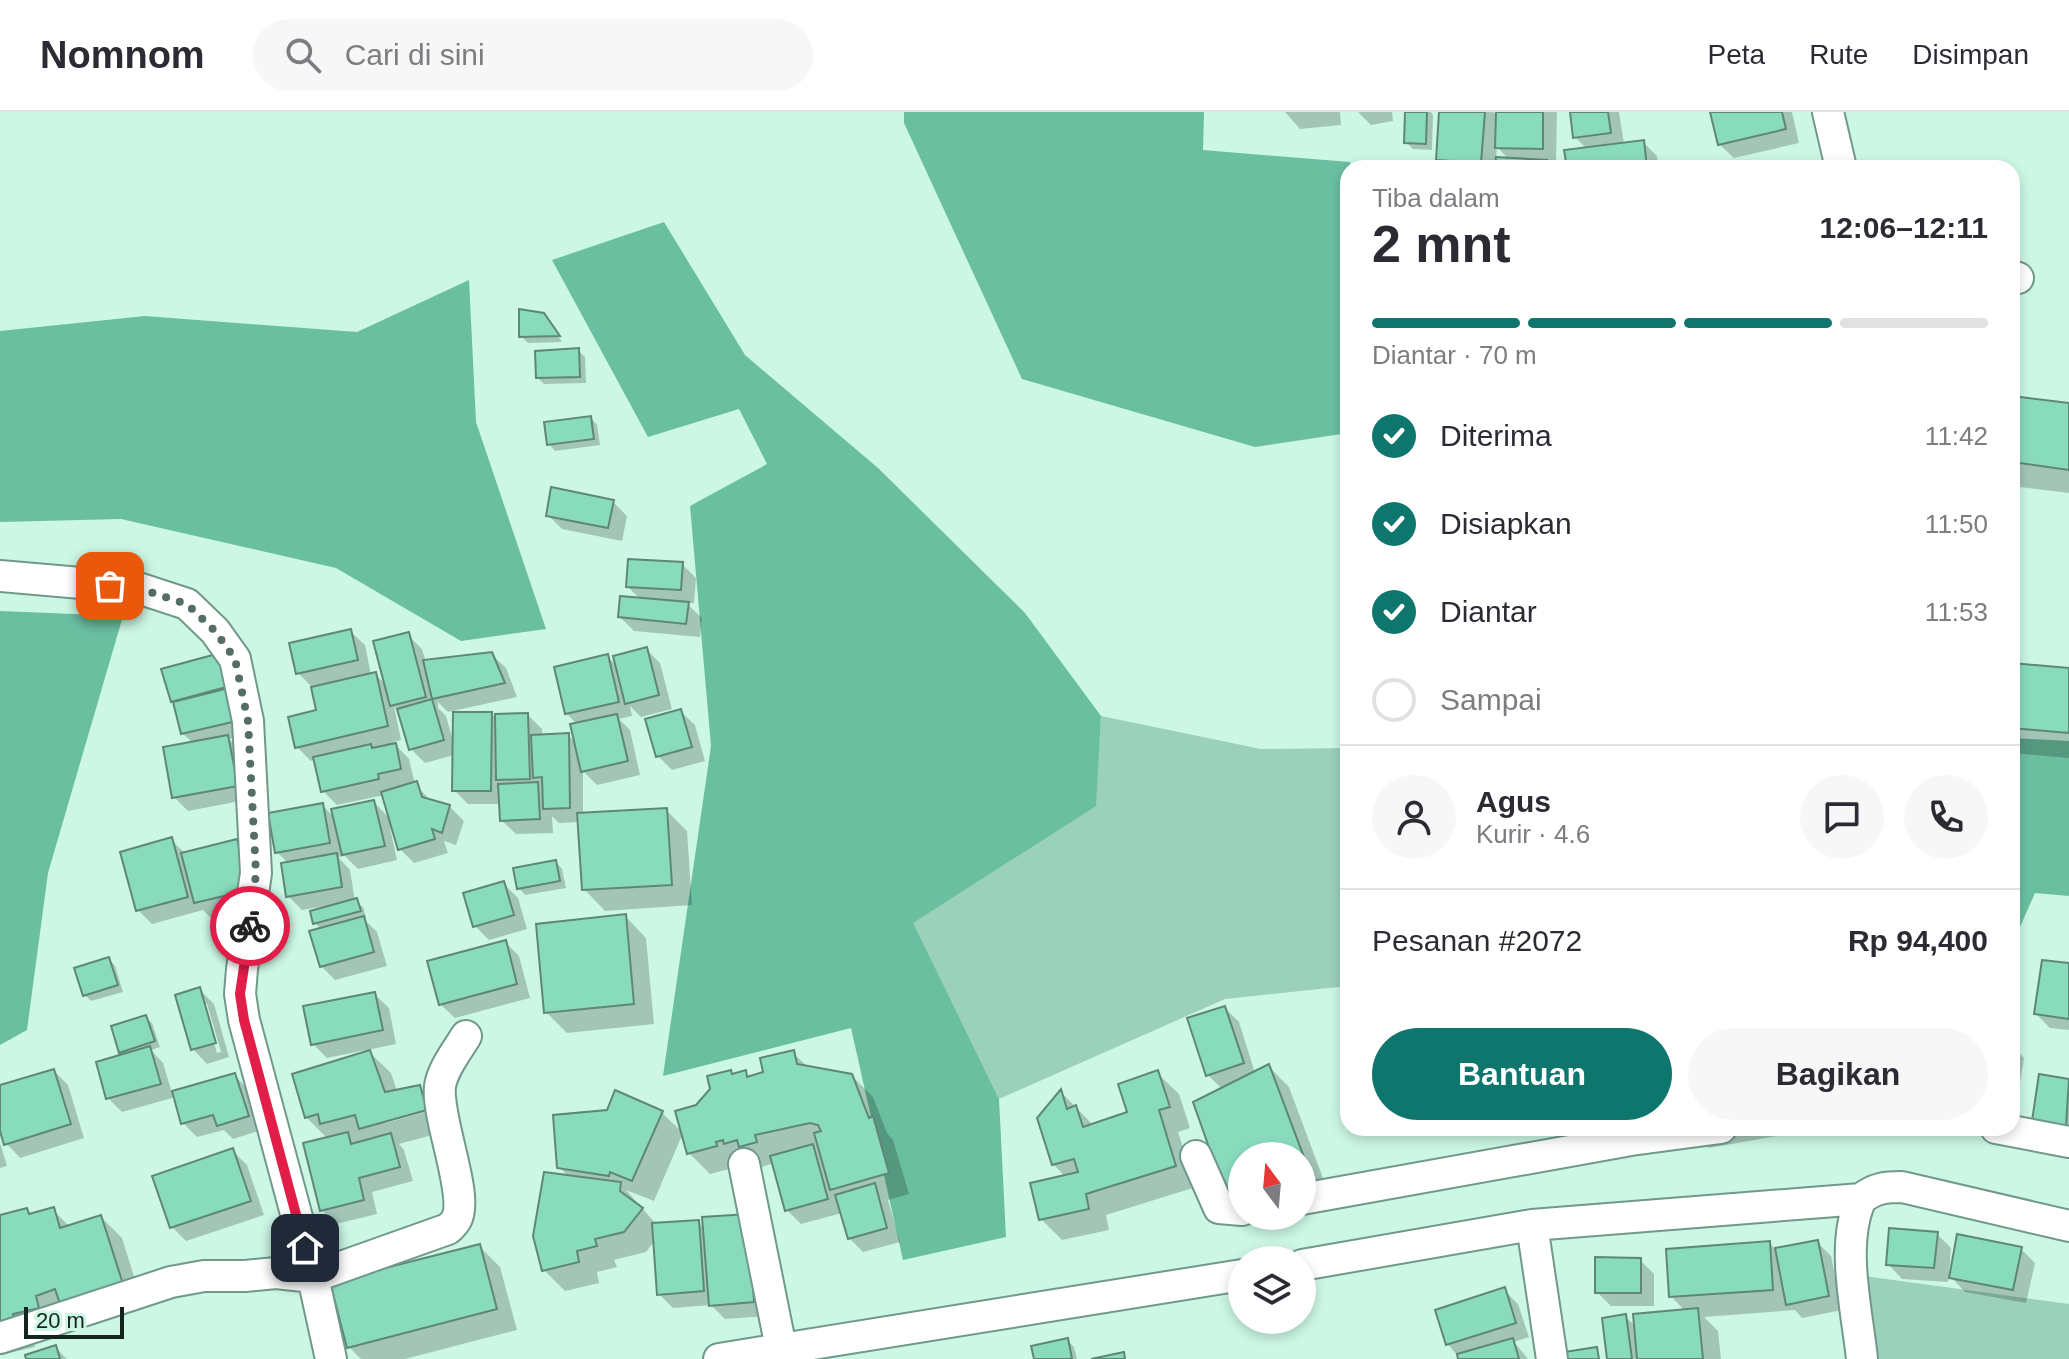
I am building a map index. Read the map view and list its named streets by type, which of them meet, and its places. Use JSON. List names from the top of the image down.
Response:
{
  "scale_bar": "20 m",
  "north": "top",
  "page": {
    "header": "Nomnom",
    "search": "Cari di sini",
    "nav": ["Peta", "Rute", "Disimpan"],
    "heading": ["2 mnt", "Tiba dalam", "12:06–12:11"],
    "panel": [
      "Agus",
      "Kurir · 4.6",
      "Pesanan #2072",
      "Rp 94,400"
    ],
    "bar": "Diantar · 70 m",
    "list": [
      ["Diterima", "11:42"],
      ["Disiapkan", "11:50"],
      ["Diantar", "11:53"],
      "Sampai"
    ],
    "buttons": ["Bantuan", "Bagikan"],
    "scale": "20 m"
  }
}
